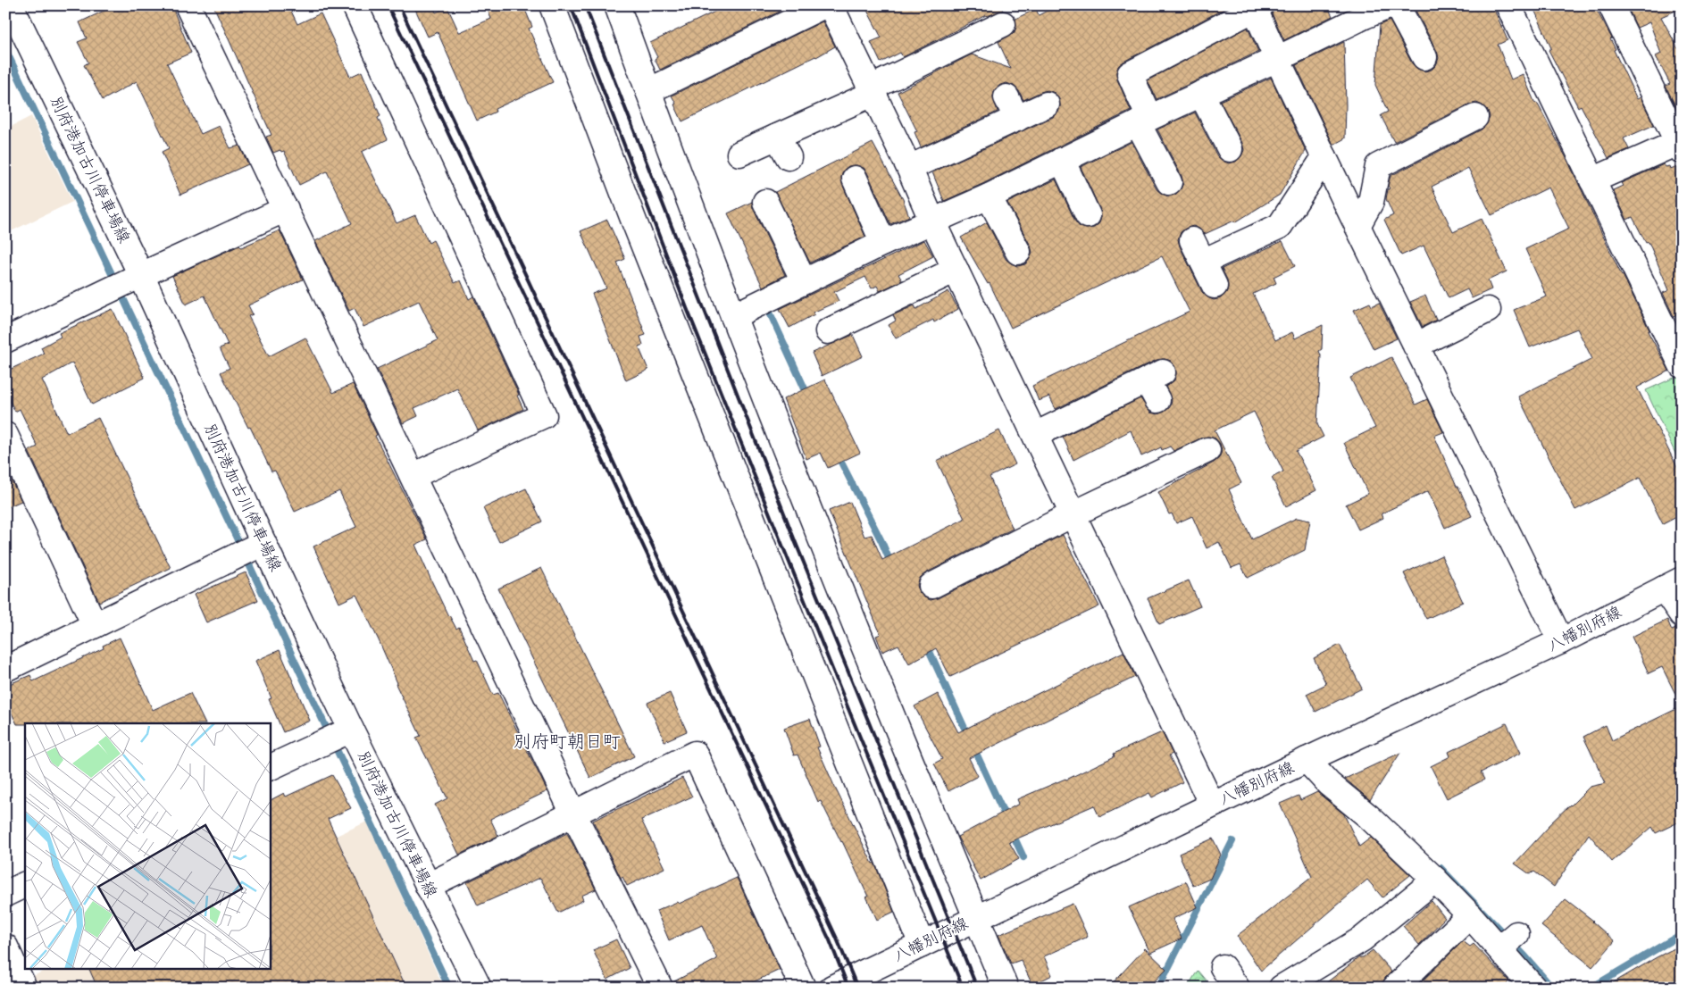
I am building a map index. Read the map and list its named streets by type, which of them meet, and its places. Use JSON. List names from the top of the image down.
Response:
{
  "streets": {
    "street": ["別府港加古川停車場線", "八幡別府線"]
  },
  "districts": ["別府町朝日町"]
}
